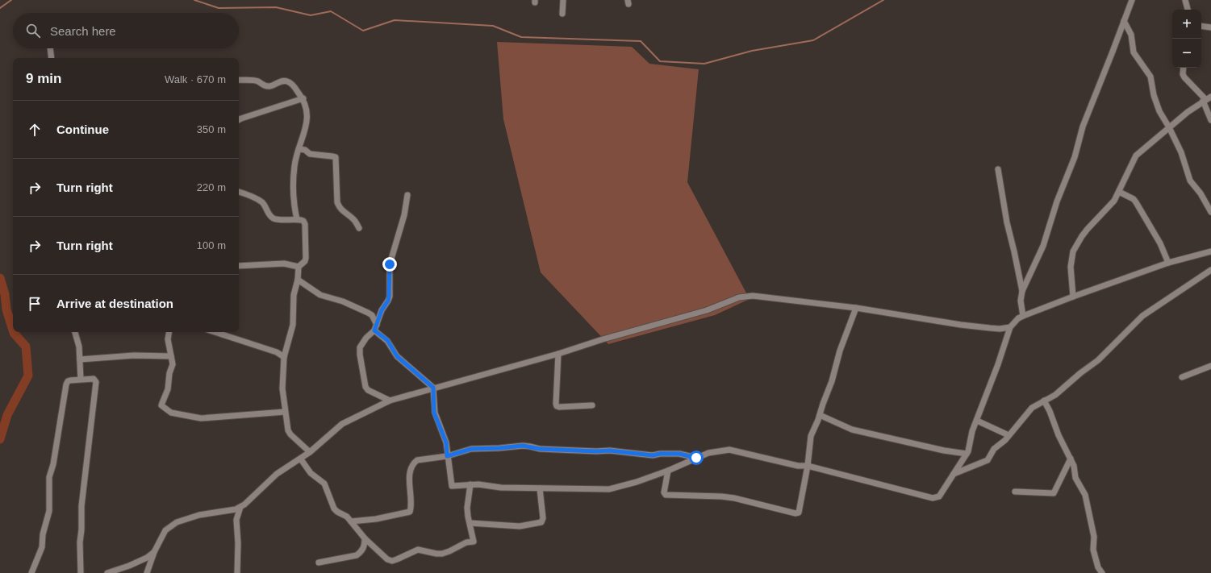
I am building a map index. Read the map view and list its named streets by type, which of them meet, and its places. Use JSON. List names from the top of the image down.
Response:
{
  "page": {
    "map_buttons": ["+", "−"],
    "search": "Search here",
    "heading": ["9 min", "Walk · 670 m"],
    "list": [
      ["Continue", "350 m"],
      ["Turn right", "220 m"],
      ["Turn right", "100 m"],
      "Arrive at destination"
    ]
  }
}
